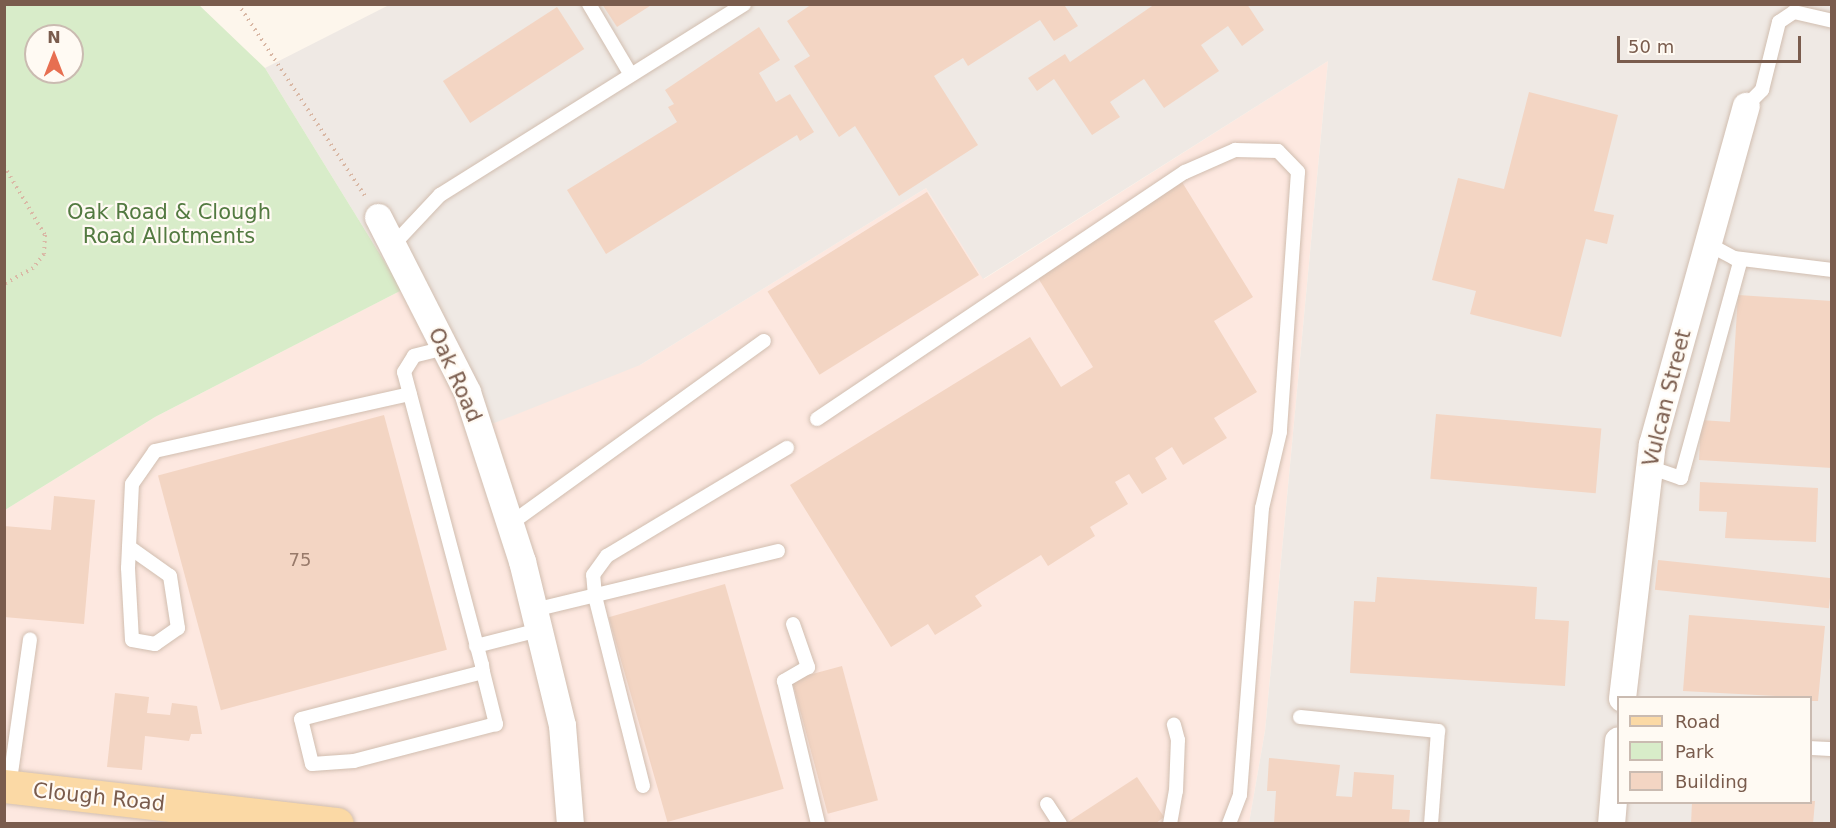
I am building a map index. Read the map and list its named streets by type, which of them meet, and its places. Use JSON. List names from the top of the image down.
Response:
{
  "streets": {
    "main road": ["Clough Road"],
    "street": ["Oak Road", "Vulcan Street"]
  },
  "parks": ["Oak Road & Clough Road Allotments"],
  "house_numbers": ["75"],
  "legend": ["Road", "Park", "Building"],
  "scale_bar": "50 m",
  "north": "top"
}
